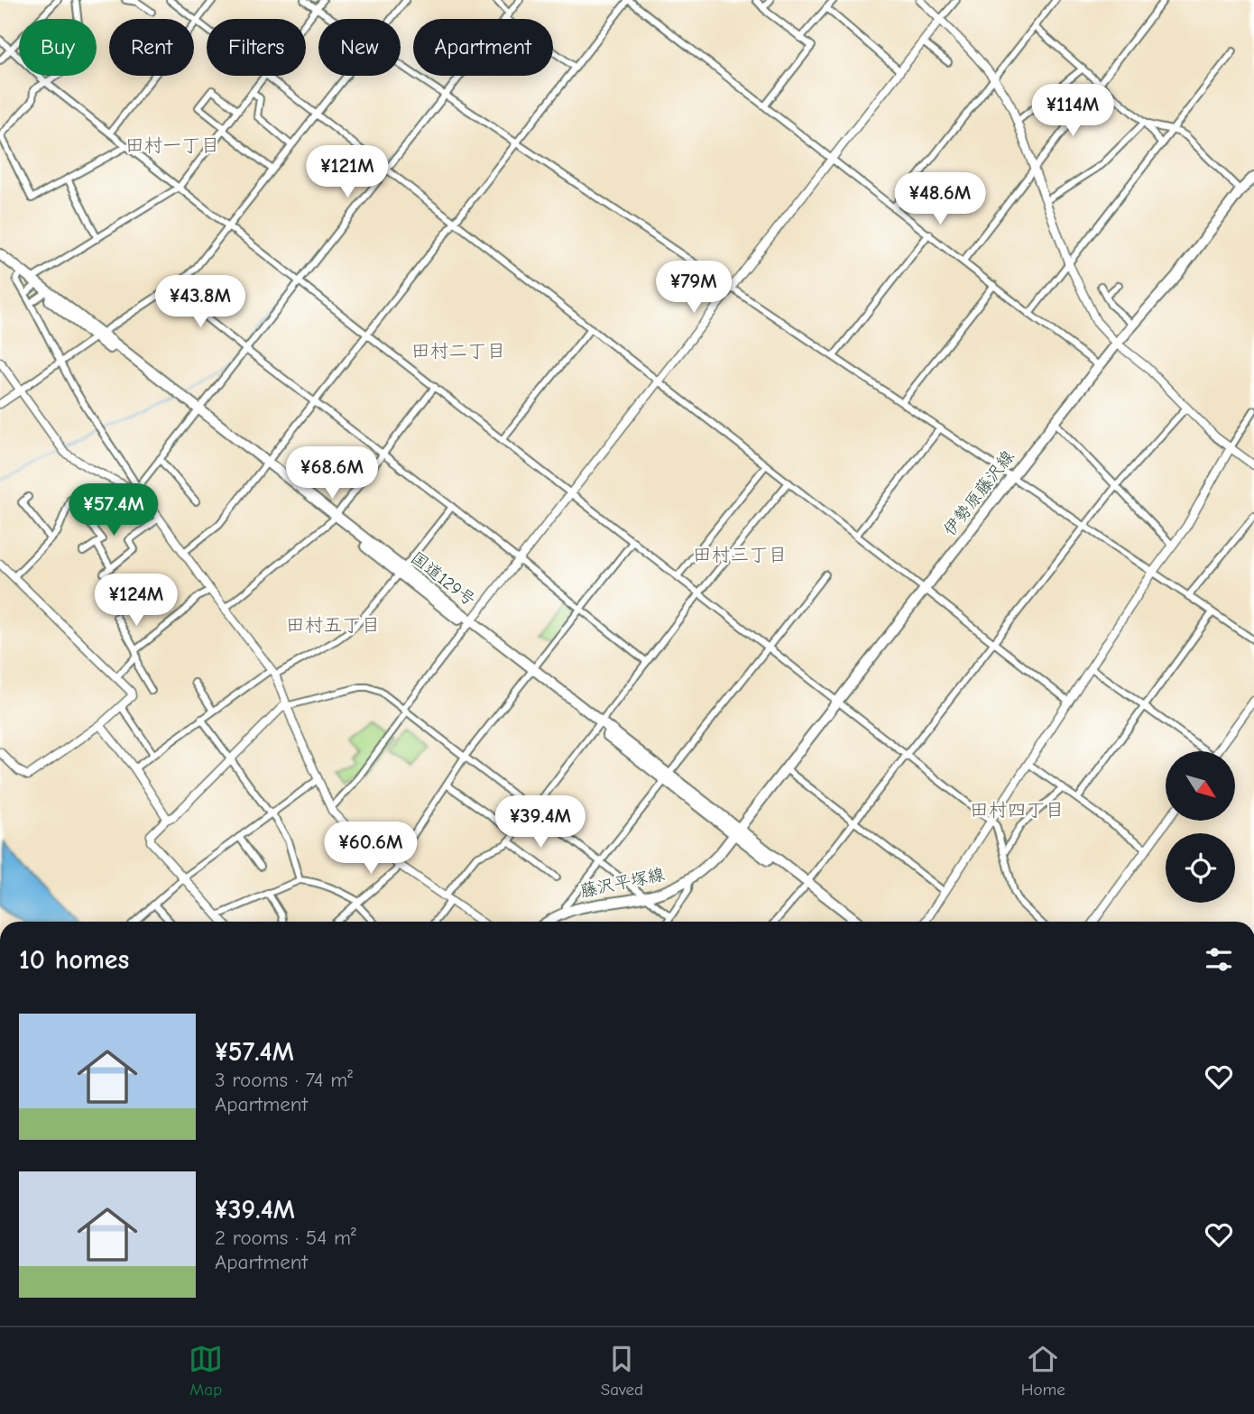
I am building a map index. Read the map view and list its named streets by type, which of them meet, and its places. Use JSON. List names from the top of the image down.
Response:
{
  "streets": {
    "main road": ["伊勢原藤沢線", "国道129号", "藤沢平塚線"]
  },
  "crossings": [
    ["伊勢原藤沢線", "国道129号"],
    ["伊勢原藤沢線", "藤沢平塚線"],
    ["国道129号", "藤沢平塚線"]
  ],
  "districts": [
    "田村一丁目",
    "田村二丁目",
    "田村三丁目",
    "田村五丁目",
    "田村四丁目"
  ],
  "north": "bottom right",
  "page": {
    "chip": [
      "Buy",
      "Rent",
      "Filters",
      "New",
      "Apartment"
    ],
    "price": [
      "¥114M",
      "¥121M",
      "¥48.6M",
      "¥79M",
      "¥43.8M",
      "¥68.6M",
      "¥57.4M",
      "¥124M",
      "¥39.4M",
      "¥60.6M"
    ],
    "heading": "10 homes",
    "list": [
      {
        "name": "¥57.4M",
        "note": "3 rooms · 74 m² · Apartment"
      },
      {
        "name": "¥39.4M",
        "note": "2 rooms · 54 m² · Apartment"
      }
    ],
    "tabs": ["Map", "Saved", "Home"]
  }
}
